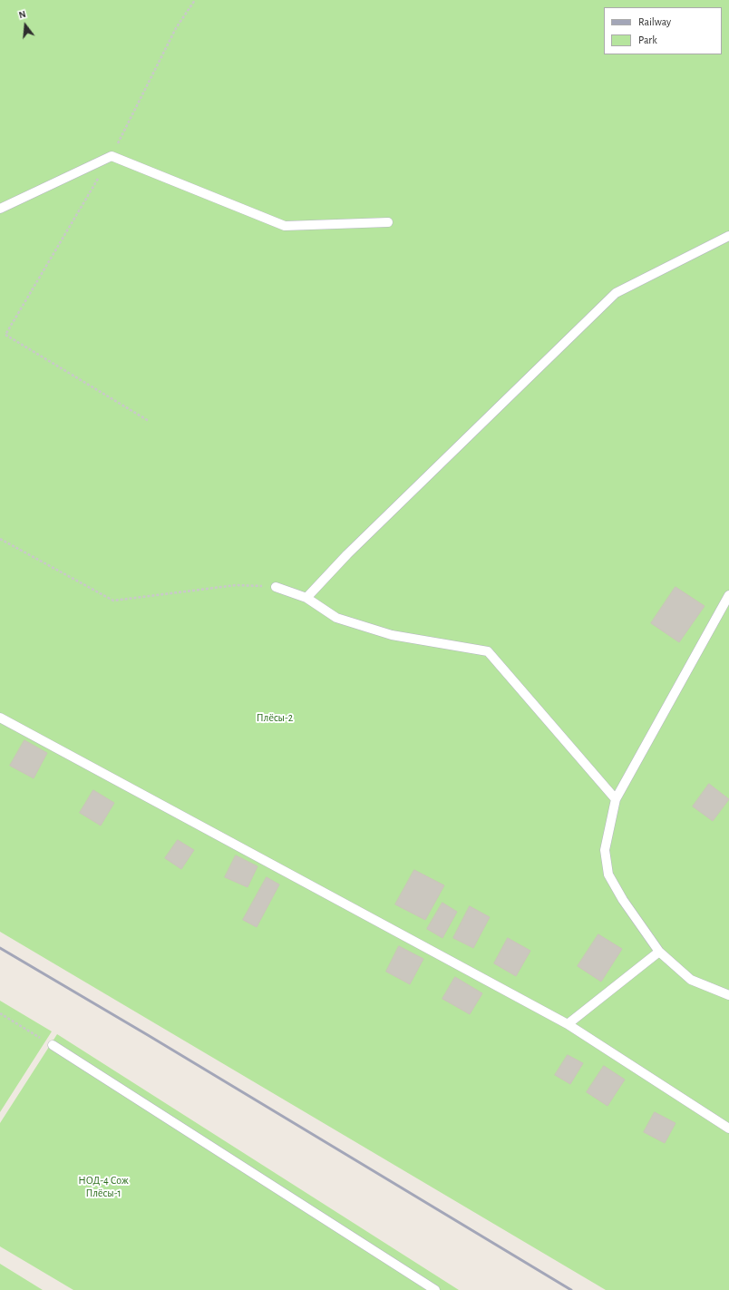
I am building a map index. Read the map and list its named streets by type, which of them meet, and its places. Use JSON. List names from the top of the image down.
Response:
{
  "parks": ["Плёсы-2", "НОД-4 Сож Плёсы-1"],
  "legend": ["Railway", "Park"],
  "north": "top"
}
